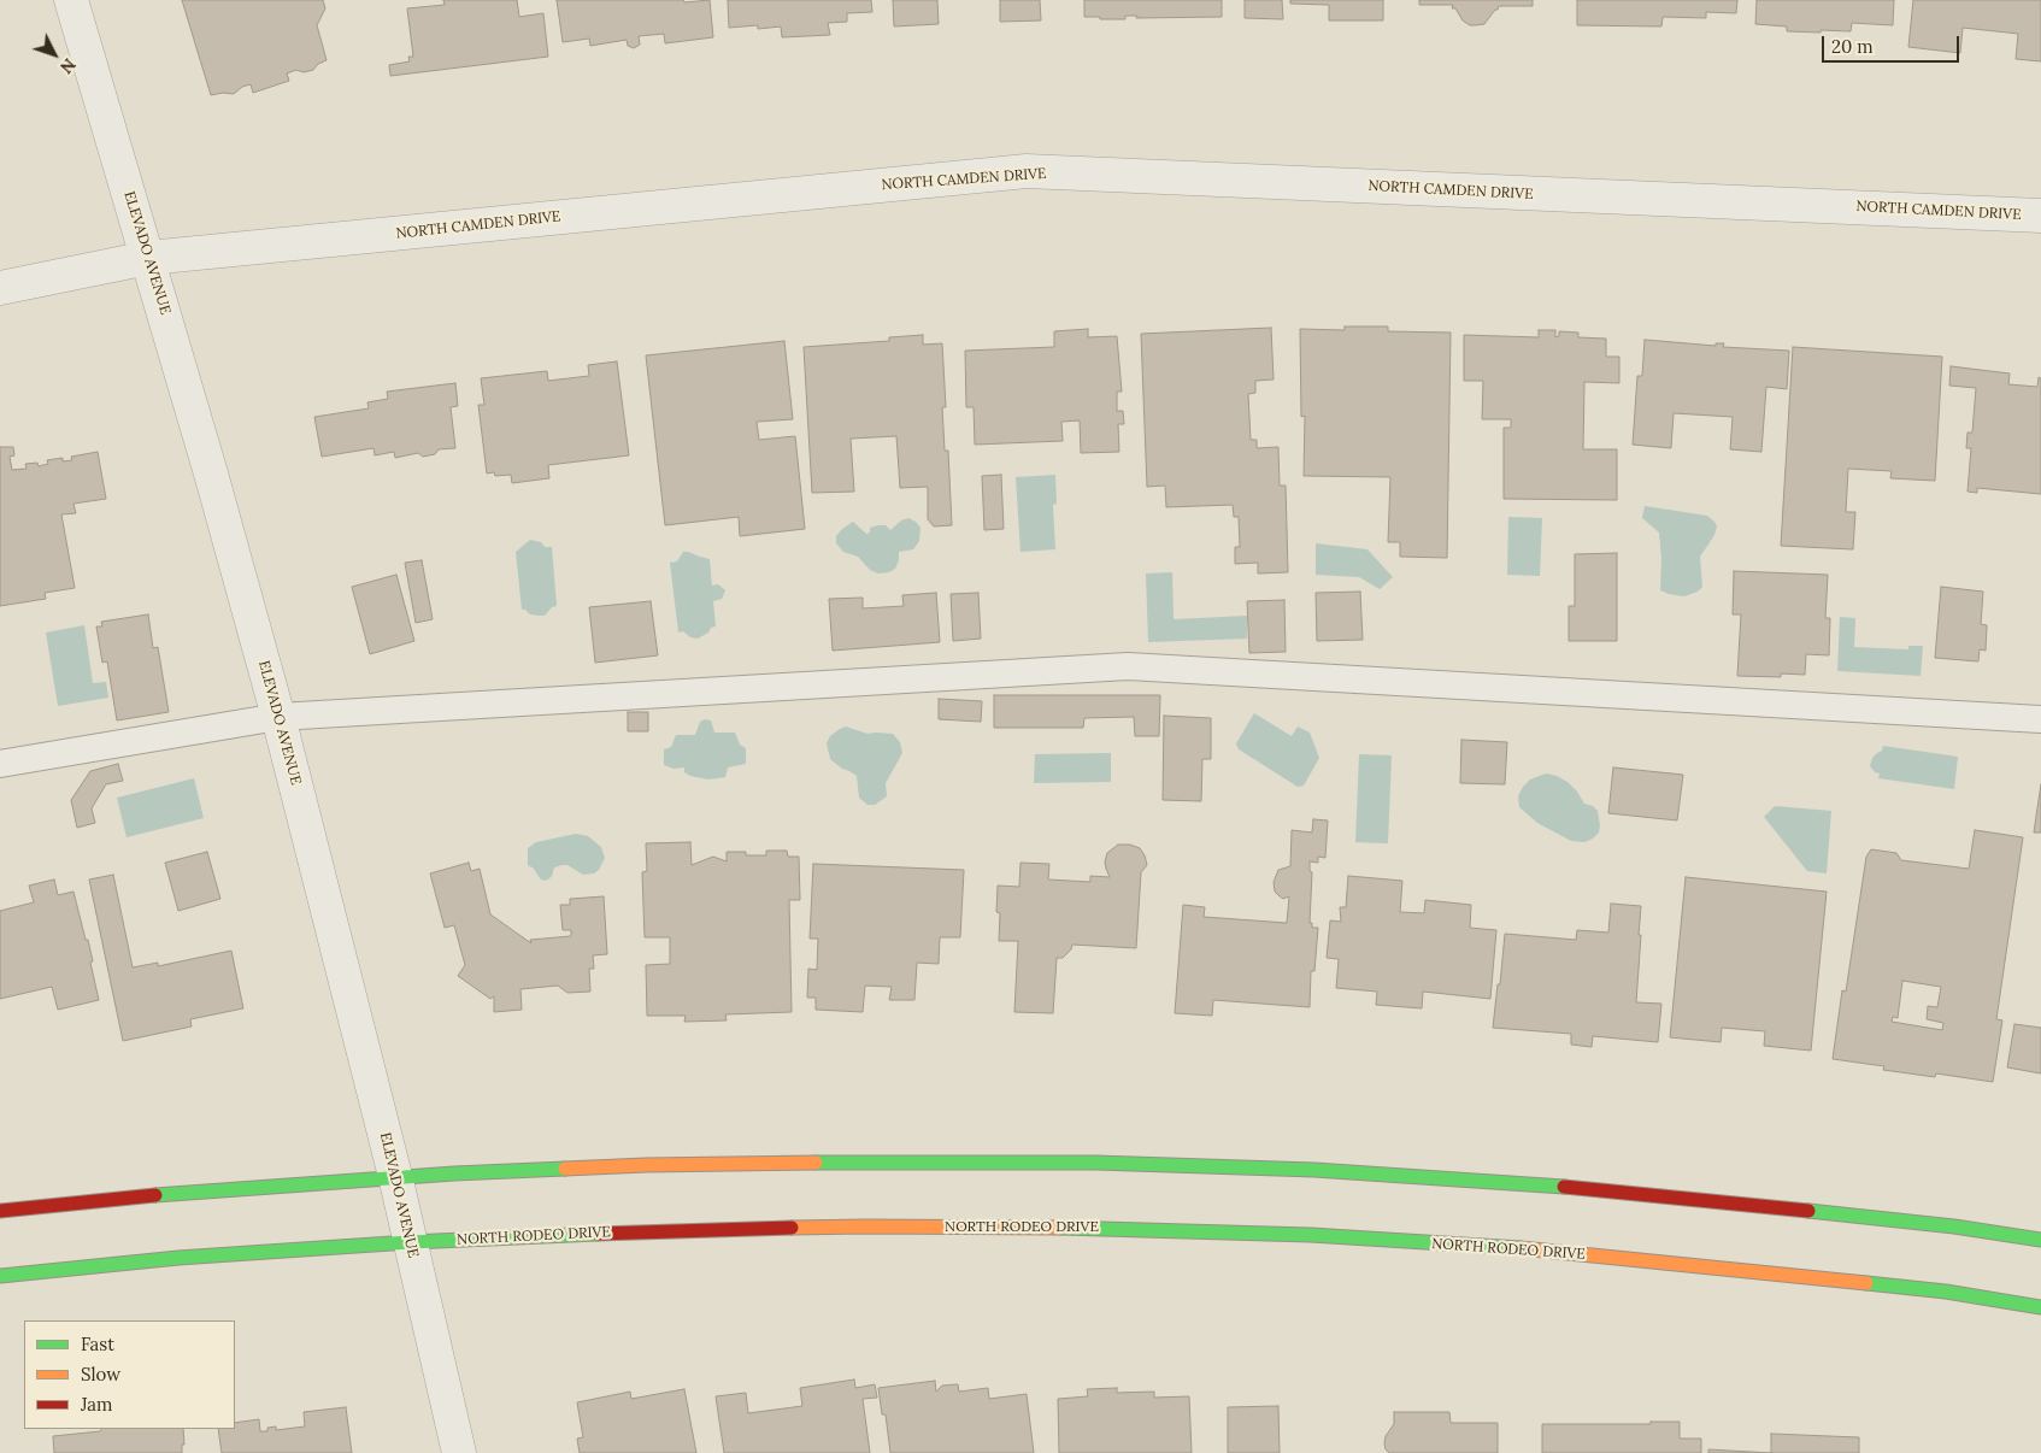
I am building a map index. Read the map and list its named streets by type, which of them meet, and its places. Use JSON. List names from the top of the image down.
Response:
{
  "streets": {
    "street": ["NORTH CAMDEN DRIVE", "ELEVADO AVENUE", "NORTH RODEO DRIVE"]
  },
  "crossings": [
    ["NORTH CAMDEN DRIVE", "ELEVADO AVENUE"],
    ["ELEVADO AVENUE", "NORTH RODEO DRIVE"]
  ],
  "legend": ["Fast", "Slow", "Jam"],
  "scale_bar": "20 m",
  "north": "bottom right"
}
